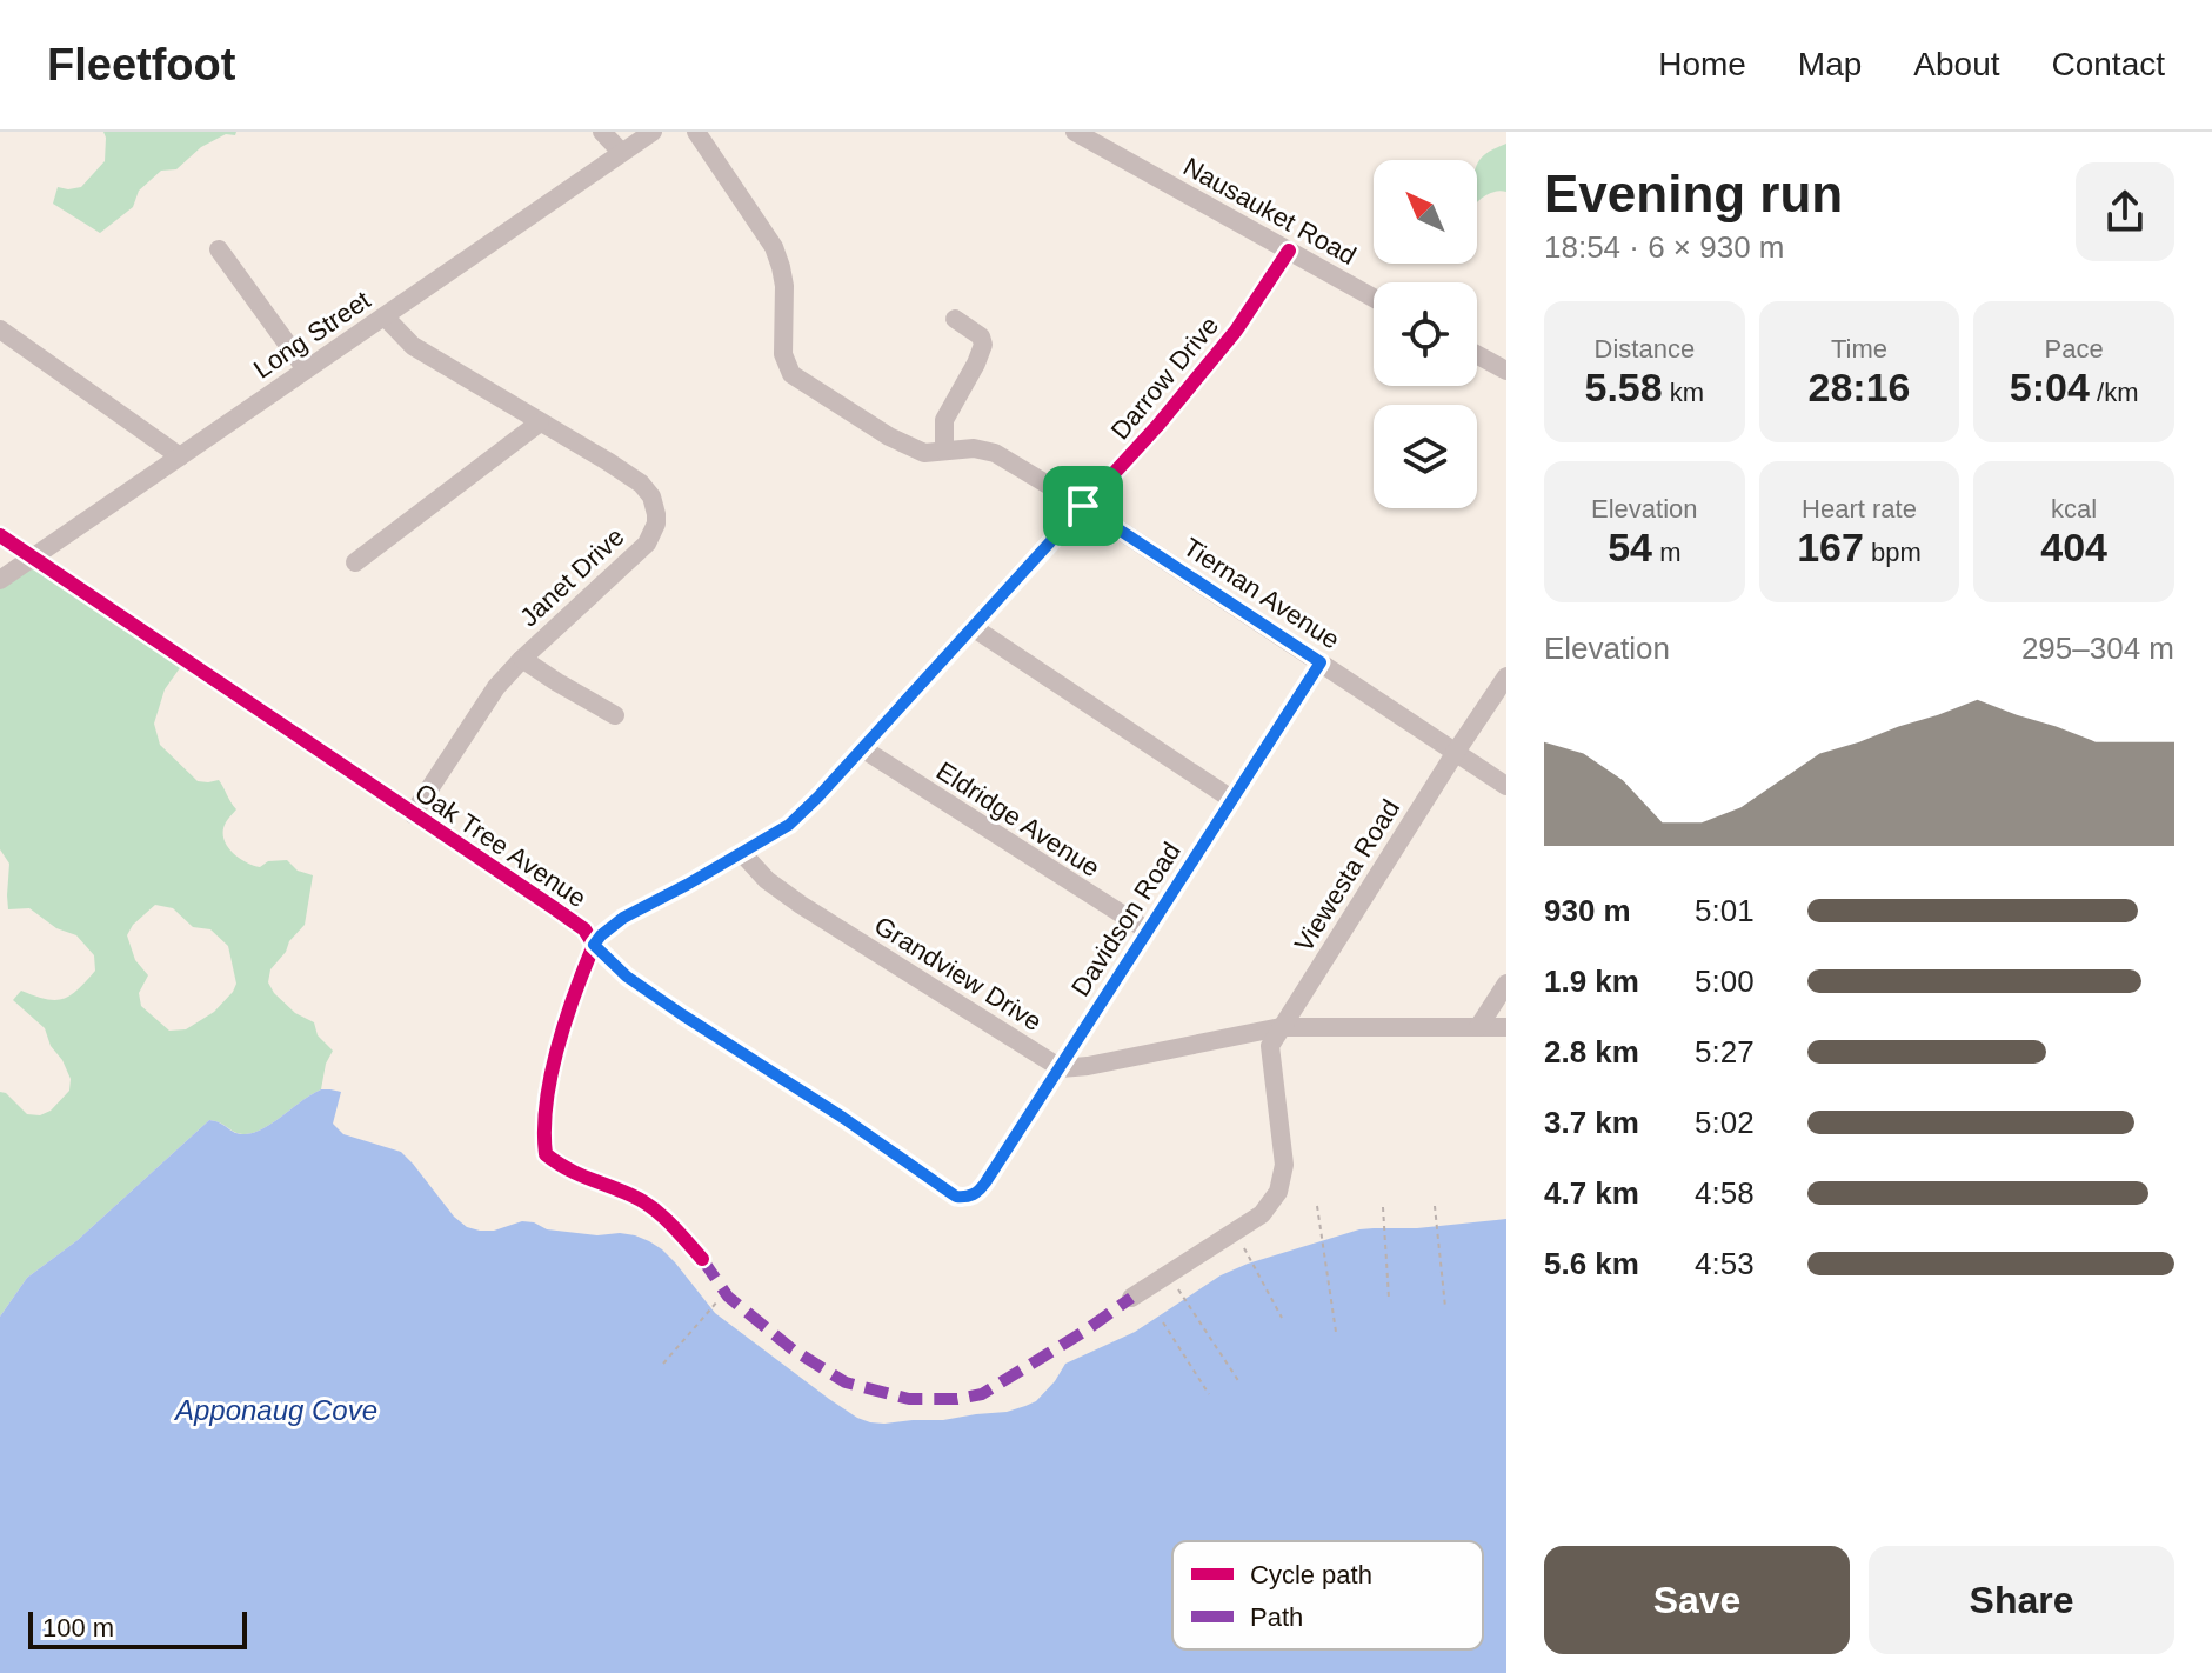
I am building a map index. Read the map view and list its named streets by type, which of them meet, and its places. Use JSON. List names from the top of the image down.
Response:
{
  "streets": {
    "street": [
      "Nausauket Road",
      "Long Street",
      "Darrow Drive",
      "Janet Drive",
      "Tiernan Avenue",
      "Eldridge Avenue",
      "Oak Tree Avenue",
      "Viewesta Road",
      "Davidson Road",
      "Grandview Drive"
    ]
  },
  "crossings": [
    ["Nausauket Road", "Darrow Drive"],
    ["Long Street", "Janet Drive"],
    ["Long Street", "Oak Tree Avenue"],
    ["Darrow Drive", "Tiernan Avenue"],
    ["Darrow Drive", "Eldridge Avenue"],
    ["Darrow Drive", "Oak Tree Avenue"],
    ["Darrow Drive", "Grandview Drive"],
    ["Janet Drive", "Oak Tree Avenue"],
    ["Tiernan Avenue", "Viewesta Road"],
    ["Tiernan Avenue", "Davidson Road"],
    ["Eldridge Avenue", "Davidson Road"],
    ["Oak Tree Avenue", "Davidson Road"],
    ["Davidson Road", "Grandview Drive"]
  ],
  "water": ["Apponaug Cove"],
  "legend": ["Cycle path", "Path"],
  "scale_bar": "100 m",
  "north": "top left",
  "page": {
    "header": "Fleetfoot",
    "nav": [
      "Home",
      "Map",
      "About",
      "Contact"
    ],
    "heading": ["Evening run", "18:54 · 6 × 930 m"],
    "stats": [
      ["Distance", "5.58 km"],
      ["Time", "28:16"],
      ["Pace", "5:04 /km"],
      ["Elevation", "54 m"],
      ["Heart rate", "167 bpm"],
      ["kcal", "404"]
    ],
    "chart": ["Elevation", "295–304 m"],
    "list": [
      {
        "name": "930 m",
        "note": "5:01"
      },
      {
        "name": "1.9 km",
        "note": "5:00"
      },
      {
        "name": "2.8 km",
        "note": "5:27"
      },
      {
        "name": "3.7 km",
        "note": "5:02"
      },
      {
        "name": "4.7 km",
        "note": "4:58"
      },
      {
        "name": "5.6 km",
        "note": "4:53"
      }
    ],
    "buttons": ["Save", "Share"],
    "scale": "100 m"
  }
}
